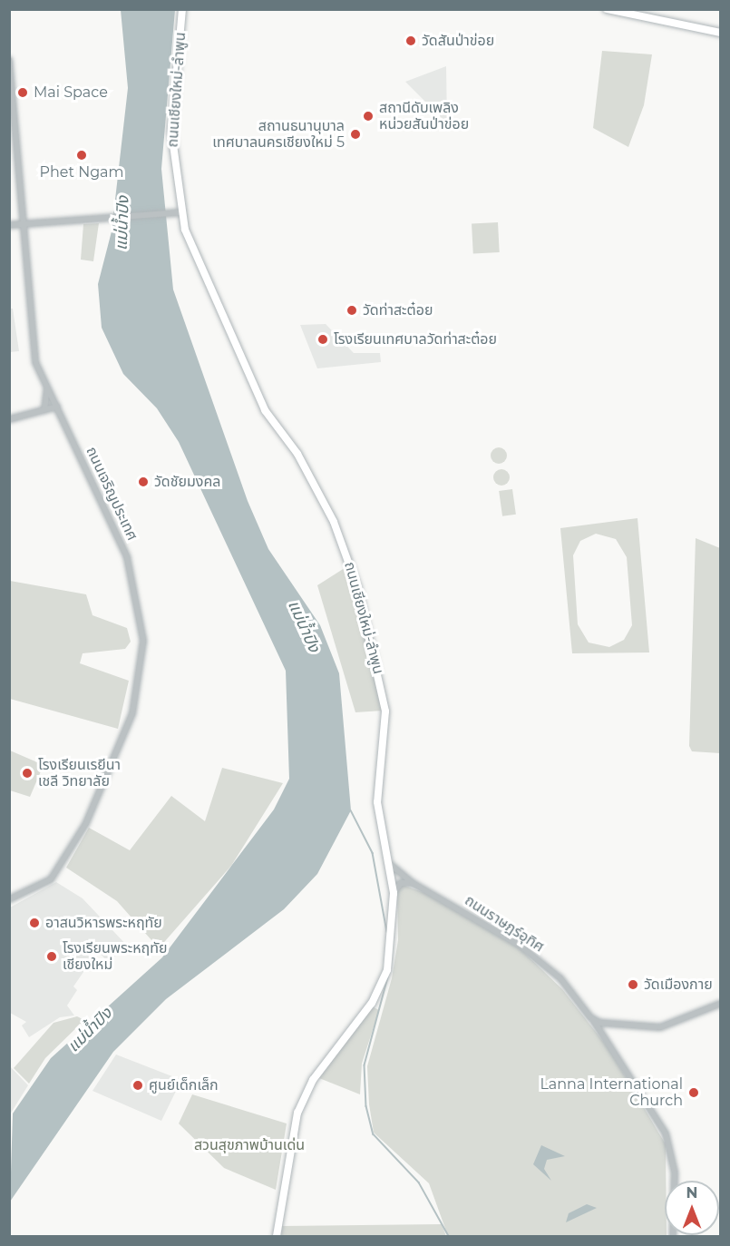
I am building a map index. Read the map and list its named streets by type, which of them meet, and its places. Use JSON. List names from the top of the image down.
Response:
{
  "streets": {
    "main road": ["ถนนเชียงใหม่-ลำพูน"],
    "street": ["ถนนเจริญประเทศ", "ถนนราษฎร์อุทิศ"]
  },
  "crossings": [
    ["ถนนเชียงใหม่-ลำพูน", "ถนนราษฎร์อุทิศ"]
  ],
  "water": ["แม่น้ำปิง"],
  "parks": ["สวนสุขภาพบ้านเด่น"],
  "places": [
    "วัดสันป่าข่อย",
    "Mai Space",
    "สถานีดับเพลิง หน่วยสันป่าข่อย",
    "สถานธนานุบาล เทศบาลนครเชียงใหม่ 5",
    "Phet Ngam",
    "วัดท่าสะต๋อย",
    "โรงเรียนเทศบาลวัดท่าสะต๋อย",
    "วัดชัยมงคล",
    "โรงเรียนเรยีนา เชลี วิทยาลัย",
    "อาสนวิหารพระหฤทัย",
    "โรงเรียนพระหฤทัย เชียงใหม่",
    "วัดเมืองกาย",
    "ศูนย์เด็กเล็ก",
    "Lanna International Church"
  ],
  "north": "top"
}
